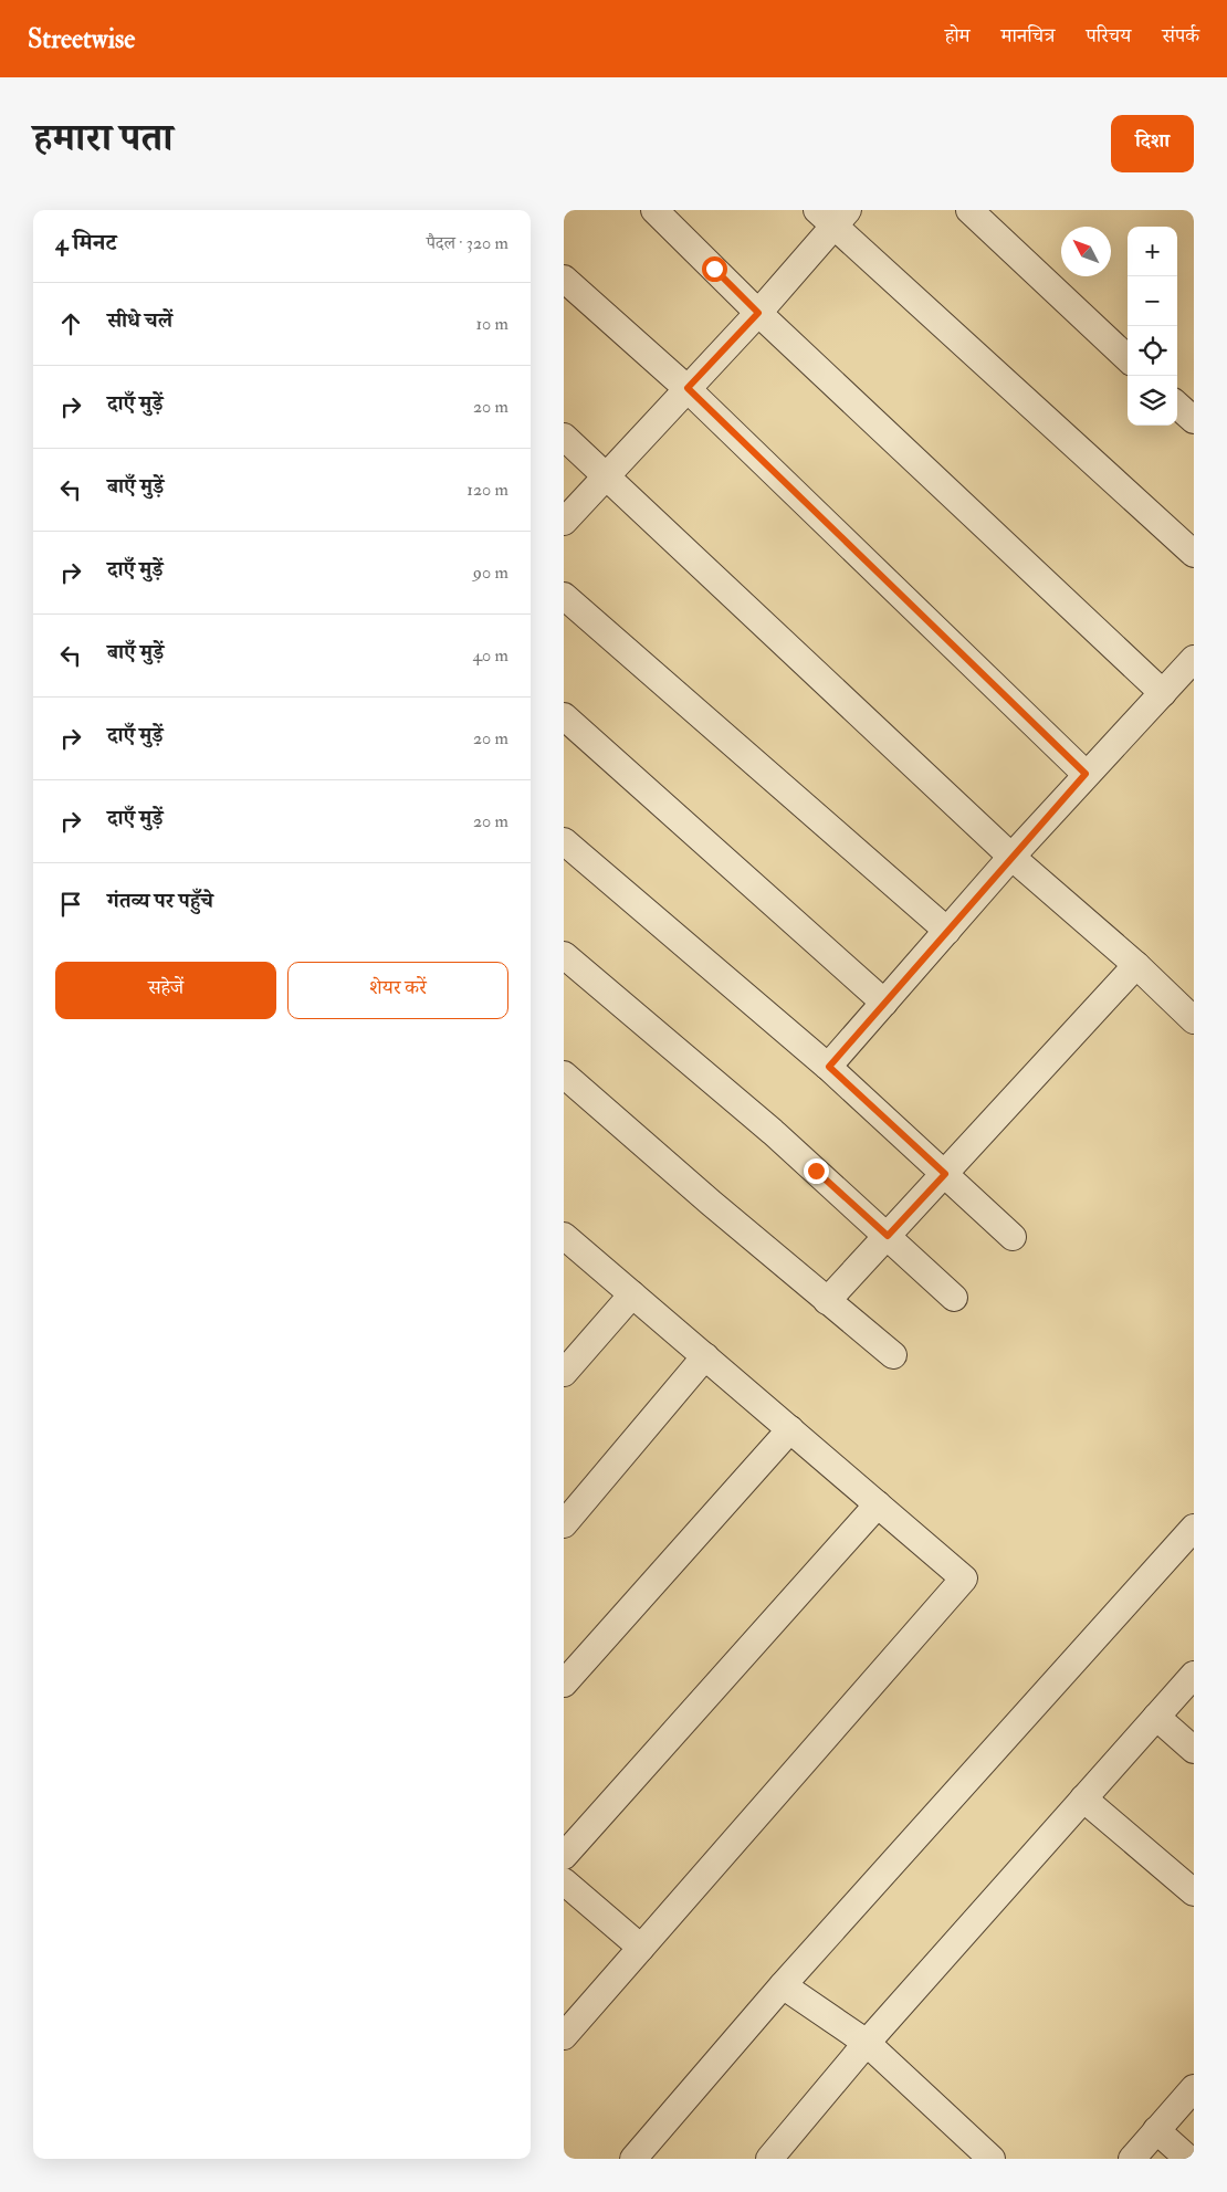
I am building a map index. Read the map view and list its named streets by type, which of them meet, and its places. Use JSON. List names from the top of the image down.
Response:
{
  "north": "top left",
  "page": {
    "header": "Streetwise",
    "nav": [
      "होम",
      "मानचित्र",
      "परिचय",
      "संपर्क"
    ],
    "title": "हमारा पता",
    "buttons": [
      "दिशा",
      ["सहेजें", "शेयर करें"]
    ],
    "heading": ["4 मिनट", "पैदल · 320 m"],
    "map_buttons": ["+", "−"],
    "list": [
      ["सीधे चलें", "10 m"],
      ["दाएँ मुड़ें", "20 m"],
      ["बाएँ मुड़ें", "120 m"],
      ["दाएँ मुड़ें", "90 m"],
      ["बाएँ मुड़ें", "40 m"],
      ["दाएँ मुड़ें", "20 m"],
      ["दाएँ मुड़ें", "20 m"],
      "गंतव्य पर पहुँचे"
    ]
  }
}
